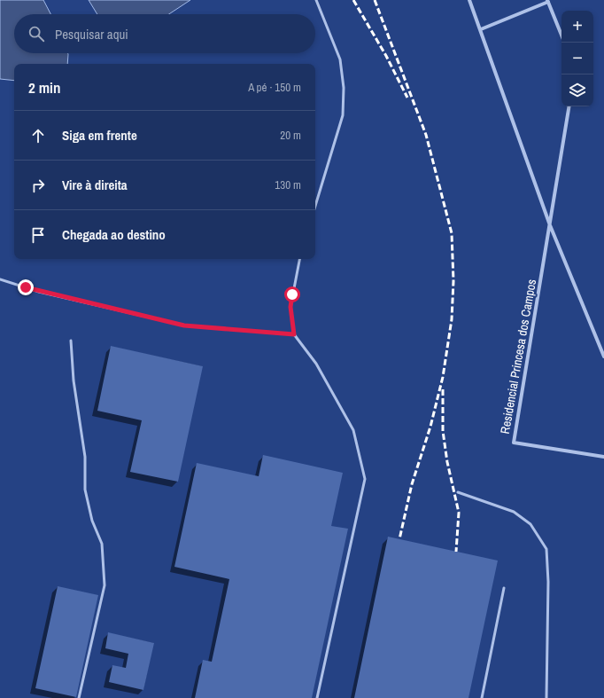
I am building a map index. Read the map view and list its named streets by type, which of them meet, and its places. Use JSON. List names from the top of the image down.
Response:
{
  "streets": {
    "street": ["Residencial Princesa dos Campos"]
  },
  "page": {
    "map_buttons": ["+", "−"],
    "search": "Pesquisar aqui",
    "heading": ["2 min", "A pé · 150 m"],
    "list": [
      ["Siga em frente", "20 m"],
      ["Vire à direita", "130 m"],
      "Chegada ao destino"
    ]
  }
}
